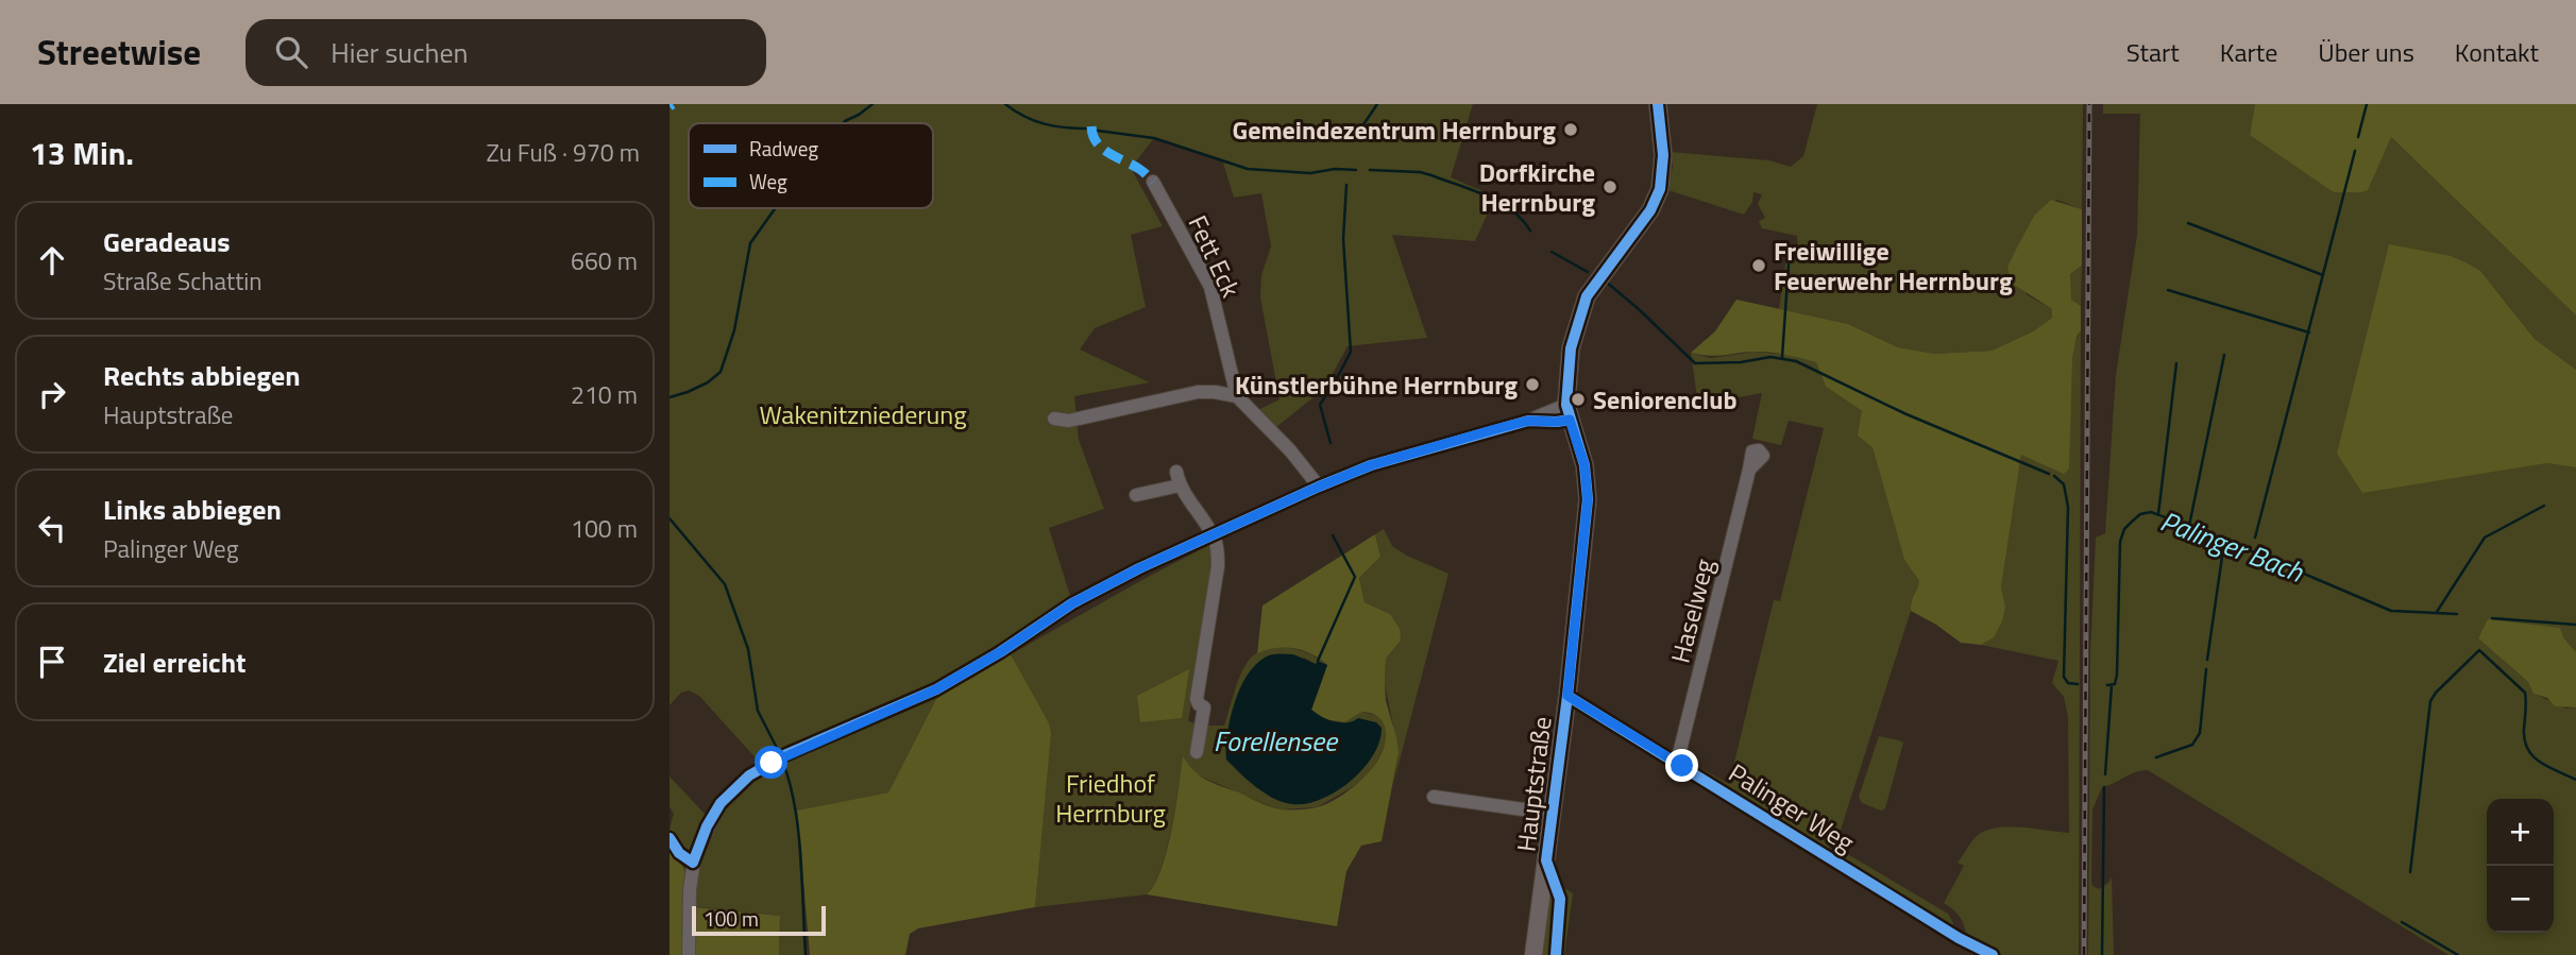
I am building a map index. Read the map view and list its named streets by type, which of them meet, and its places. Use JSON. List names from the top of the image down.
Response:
{
  "streets": {
    "main road": ["Hauptstraße"],
    "street": ["Fett Eck", "Haselweg", "Palinger Weg"]
  },
  "crossings": [
    ["Haselweg", "Palinger Weg"],
    ["Hauptstraße", "Palinger Weg"]
  ],
  "water": ["Palinger Bach", "Forellensee"],
  "parks": ["Wakenitzniederung", "Friedhof Herrnburg"],
  "places": [
    "Gemeindezentrum Herrnburg",
    "Dorfkirche Herrnburg",
    "Freiwillige Feuerwehr Herrnburg",
    "Künstlerbühne Herrnburg",
    "Seniorenclub"
  ],
  "legend": ["Radweg", "Weg"],
  "scale_bar": "100 m",
  "page": {
    "header": "Streetwise",
    "search": "Hier suchen",
    "nav": [
      "Start",
      "Karte",
      "Über uns",
      "Kontakt"
    ],
    "heading": ["13 Min.", "Zu Fuß · 970 m"],
    "list": [
      ["Geradeaus", "Straße Schattin", "660 m"],
      ["Rechts abbiegen", "Hauptstraße", "210 m"],
      ["Links abbiegen", "Palinger Weg", "100 m"],
      "Ziel erreicht"
    ],
    "map_buttons": ["+", "−"],
    "scale": "100 m"
  }
}
